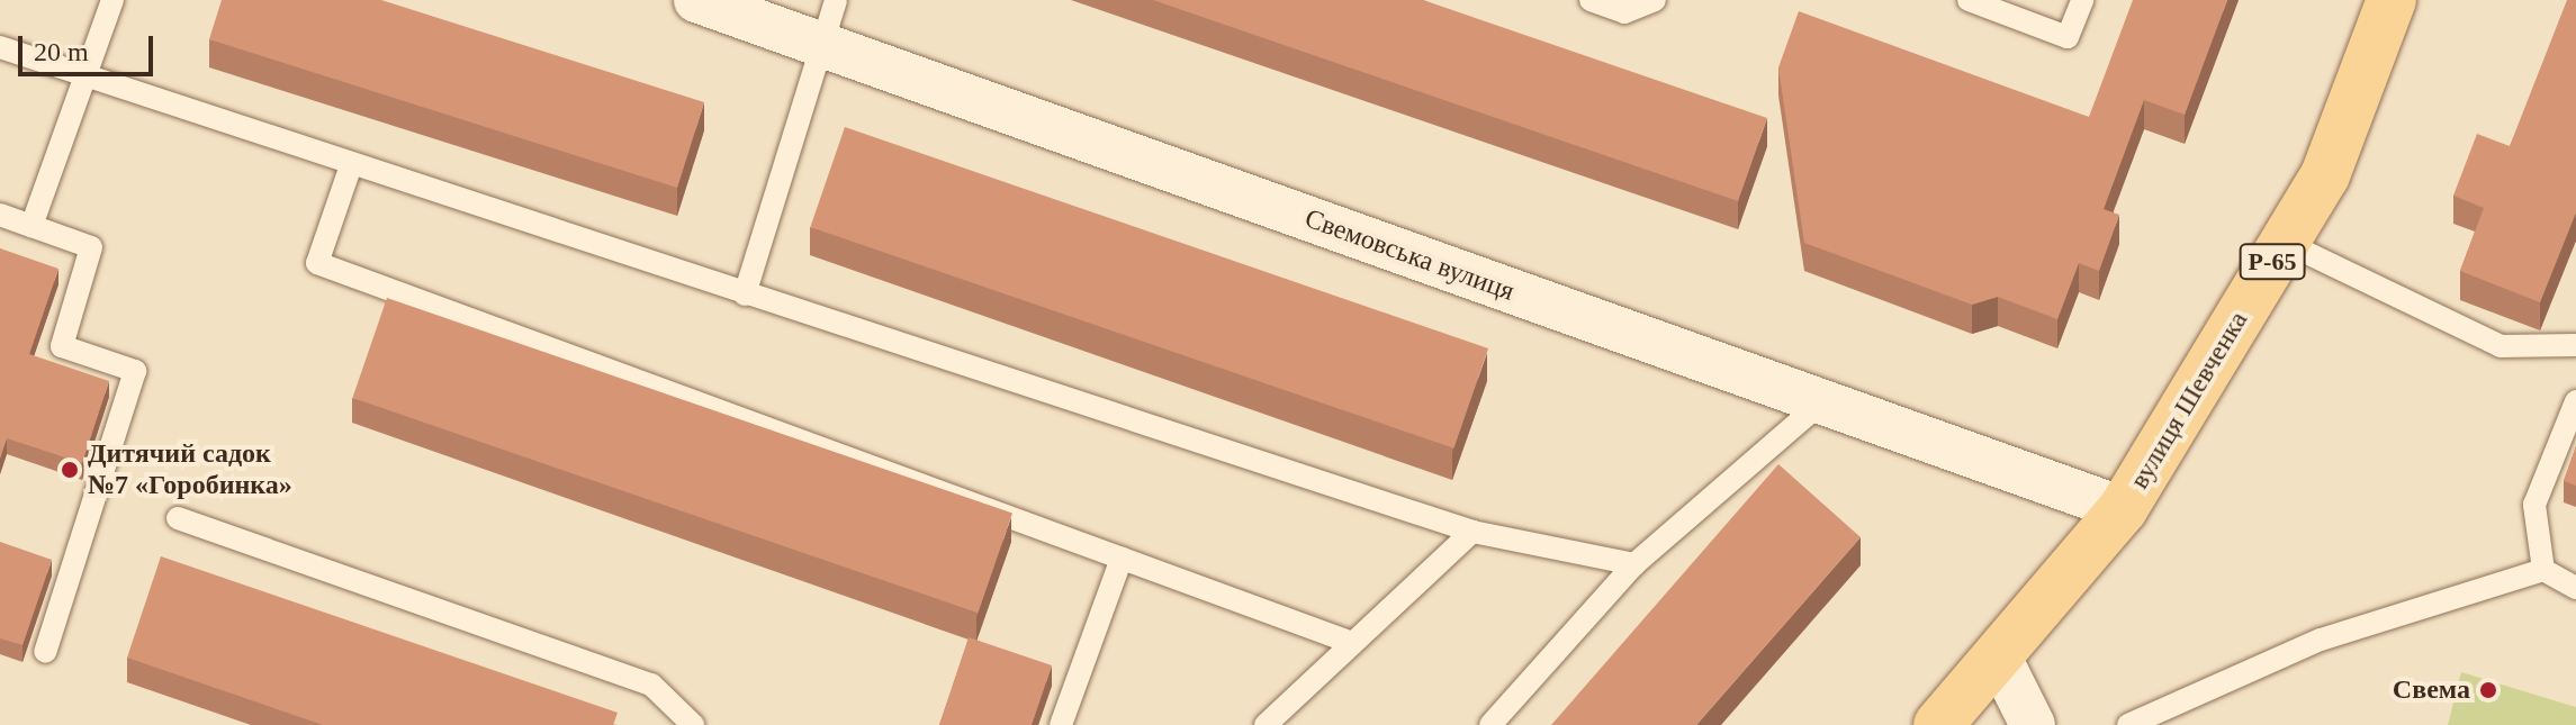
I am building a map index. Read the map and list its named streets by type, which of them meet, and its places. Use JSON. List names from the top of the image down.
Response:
{
  "streets": {
    "main road": ["Р-65", "вулиця Шевченка"],
    "street": ["Свемовська вулиця"]
  },
  "crossings": [
    ["Свемовська вулиця", "Р-65"],
    ["Свемовська вулиця", "вулиця Шевченка"],
    ["Р-65", "вулиця Шевченка"]
  ],
  "places": ["Дитячий садок №7 «Горобинка»", "Свема"],
  "scale_bar": "20 m"
}
